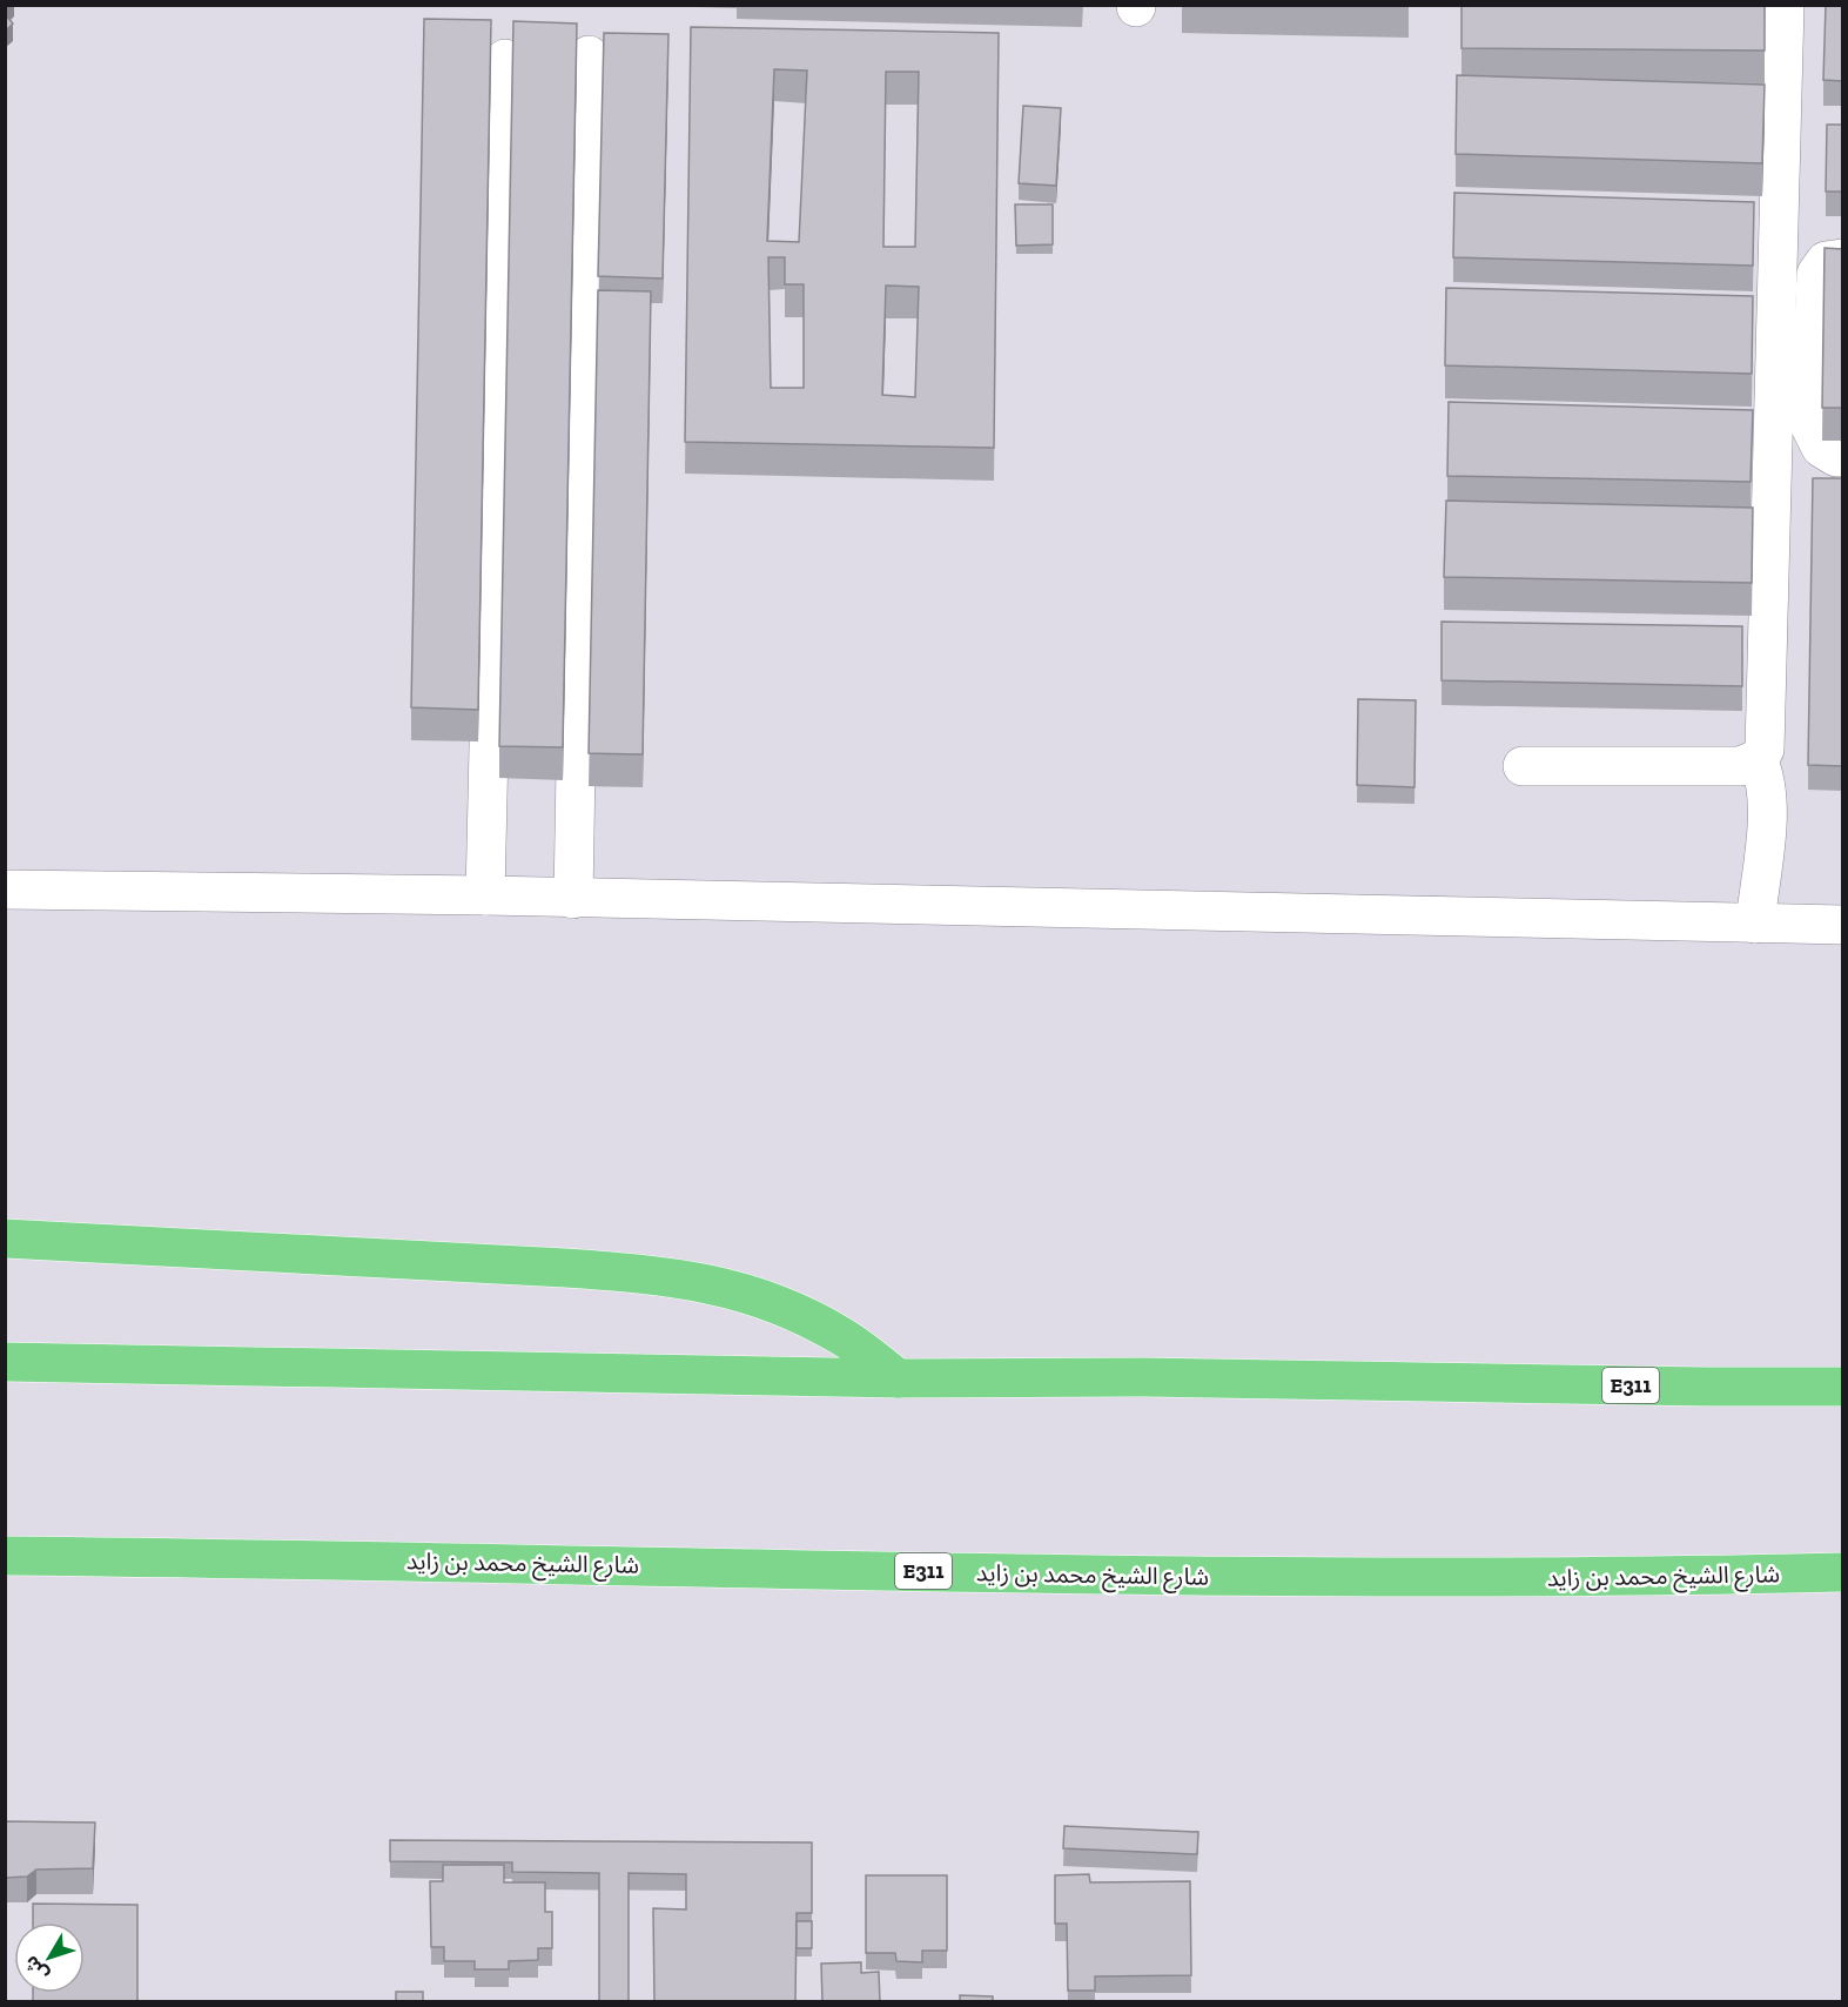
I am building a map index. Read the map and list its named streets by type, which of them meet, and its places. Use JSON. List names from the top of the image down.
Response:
{
  "streets": {
    "highway": ["E311", "شارع الشيخ محمد بن زايد"]
  },
  "north": "bottom left"
}
